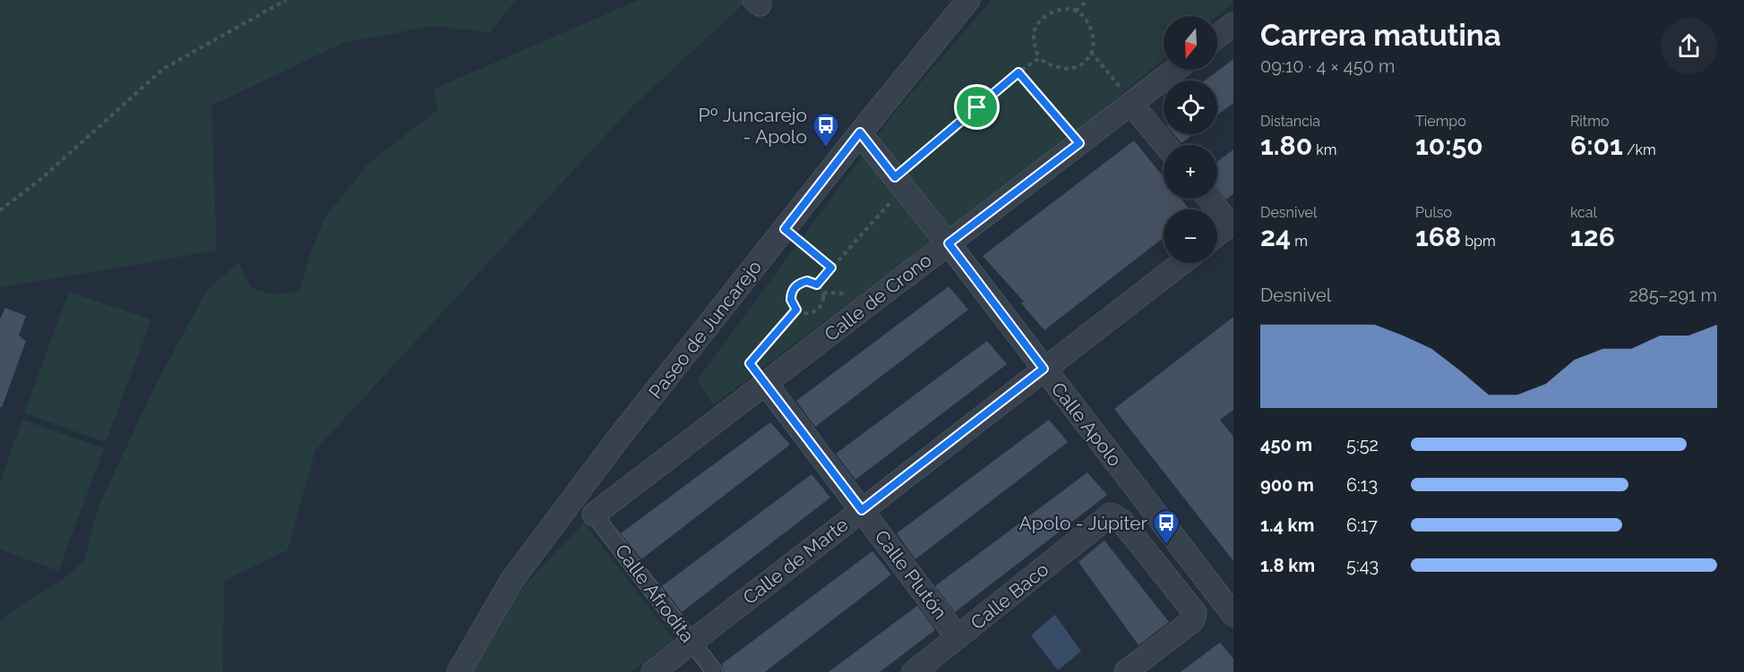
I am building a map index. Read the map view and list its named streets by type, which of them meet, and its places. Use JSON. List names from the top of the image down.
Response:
{
  "streets": {
    "street": [
      "Calle de Crono",
      "Paseo de Juncarejo",
      "Calle Apolo",
      "Calle de Marte",
      "Calle Plutón",
      "Calle Afrodita",
      "Calle Baco"
    ]
  },
  "crossings": [
    ["Calle de Crono", "Calle Apolo"],
    ["Calle de Crono", "Calle Plutón"],
    ["Calle de Crono", "Calle Afrodita"],
    ["Paseo de Juncarejo", "Calle Apolo"],
    ["Calle Apolo", "Calle de Marte"],
    ["Calle de Marte", "Calle Plutón"],
    ["Calle de Marte", "Calle Afrodita"],
    ["Calle Plutón", "Calle Baco"]
  ],
  "places": {
    "bus stop": ["Pº Juncarejo - Apolo", "Apolo - Júpiter"]
  },
  "north": "bottom",
  "page": {
    "heading": ["Carrera matutina", "09:10 · 4 × 450 m"],
    "map_buttons": ["+", "−"],
    "stats": [
      ["Distancia", "1.80 km"],
      ["Tiempo", "10:50"],
      ["Ritmo", "6:01 /km"],
      ["Desnivel", "24 m"],
      ["Pulso", "168 bpm"],
      ["kcal", "126"]
    ],
    "chart": ["Desnivel", "285–291 m"],
    "list": [
      {
        "name": "450 m",
        "note": "5:52"
      },
      {
        "name": "900 m",
        "note": "6:13"
      },
      {
        "name": "1.4 km",
        "note": "6:17"
      },
      {
        "name": "1.8 km",
        "note": "5:43"
      }
    ]
  }
}
